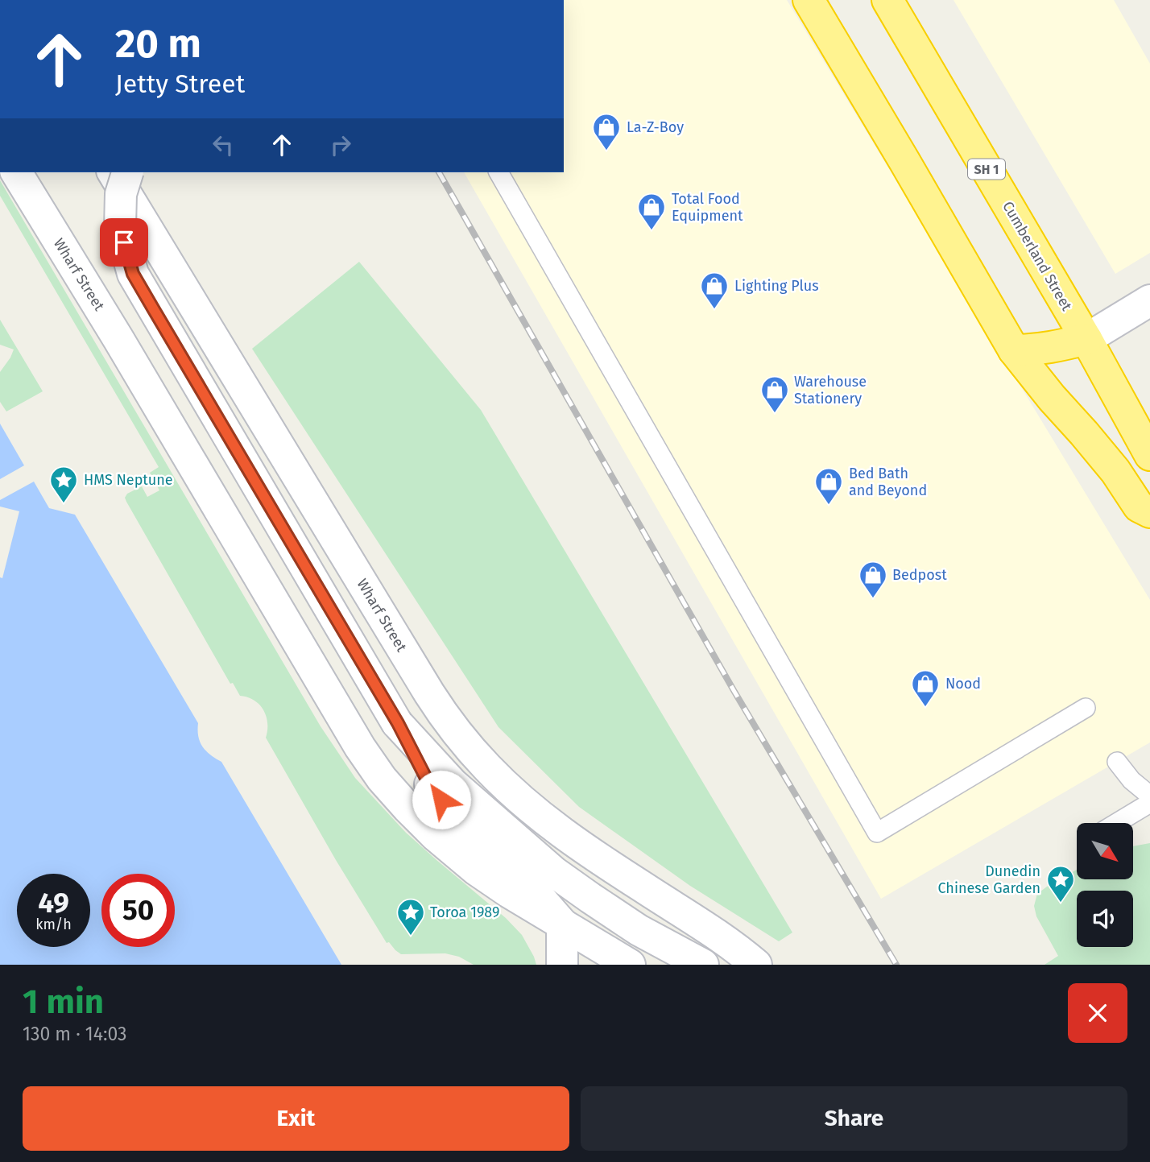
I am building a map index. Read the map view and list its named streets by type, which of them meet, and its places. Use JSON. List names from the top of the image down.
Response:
{
  "streets": {
    "highway": ["SH 1", "Cumberland Street"],
    "main road": ["Wharf Street"]
  },
  "places": {
    "shop": [
      "La-Z-Boy",
      "Total Food Equipment",
      "Lighting Plus",
      "Warehouse Stationery",
      "Bed Bath and Beyond",
      "Bedpost",
      "Nood"
    ],
    "place": ["HMS Neptune", "Dunedin Chinese Garden", "Toroa 1989"]
  },
  "north": "bottom right",
  "page": {
    "turn": ["20 m", "Jetty Street"],
    "speed": "49 km/h",
    "limit": "50",
    "heading": ["1 min", "130 m · 14:03"],
    "buttons": ["Exit", "Share"]
  }
}
